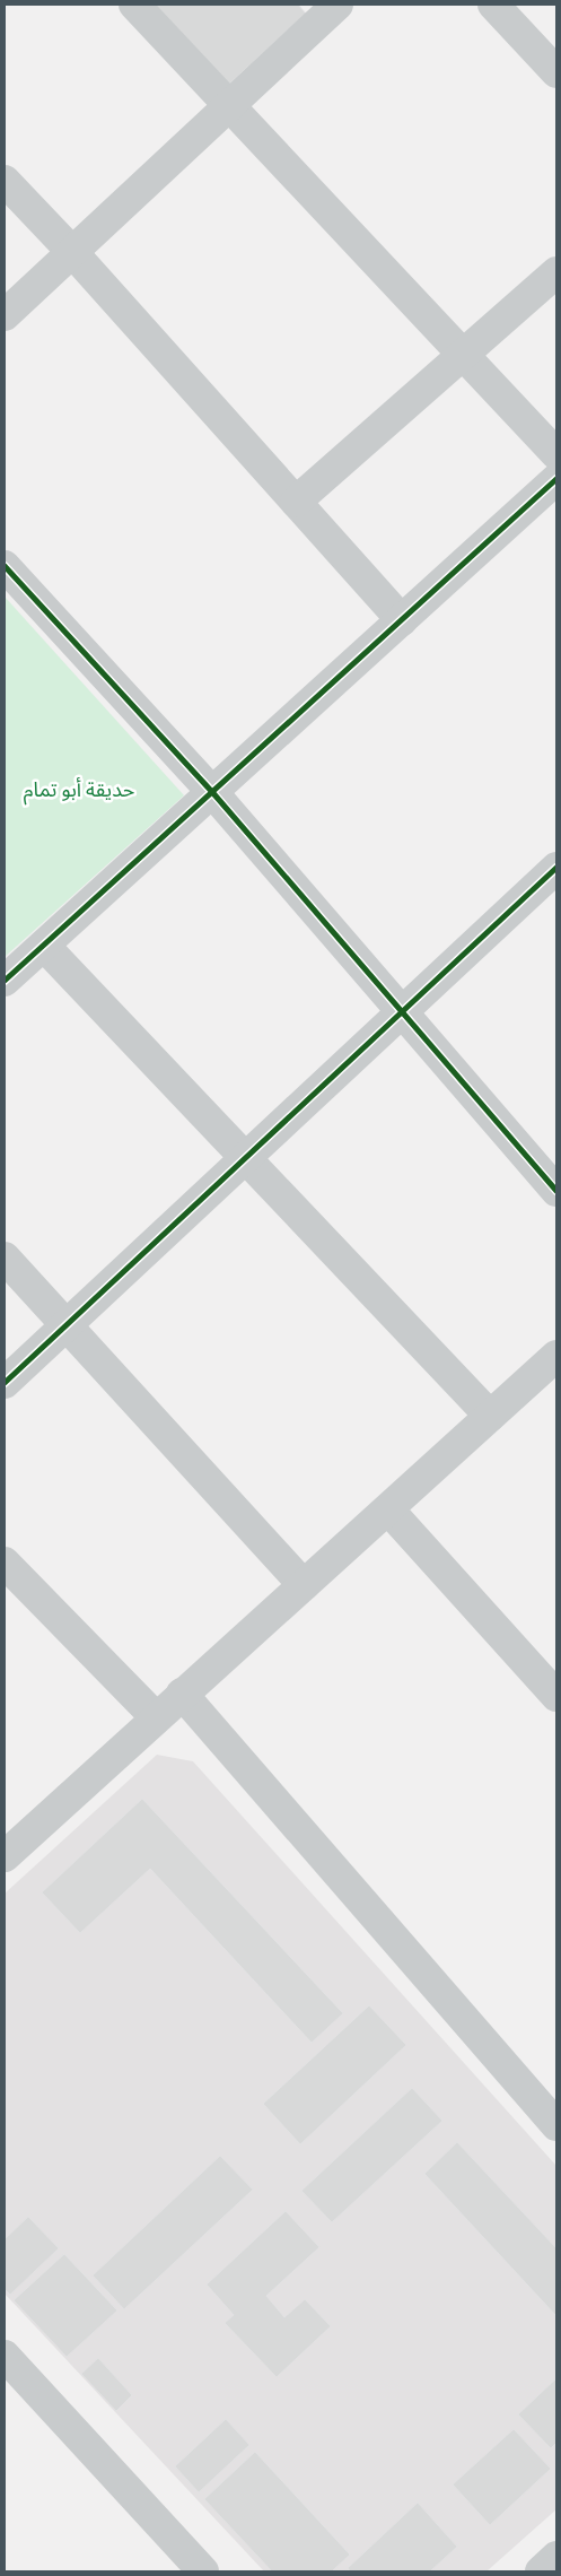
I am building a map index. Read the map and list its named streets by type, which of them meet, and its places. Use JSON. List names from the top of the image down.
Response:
{
  "parks": ["حديقة أبو تمام"]
}
